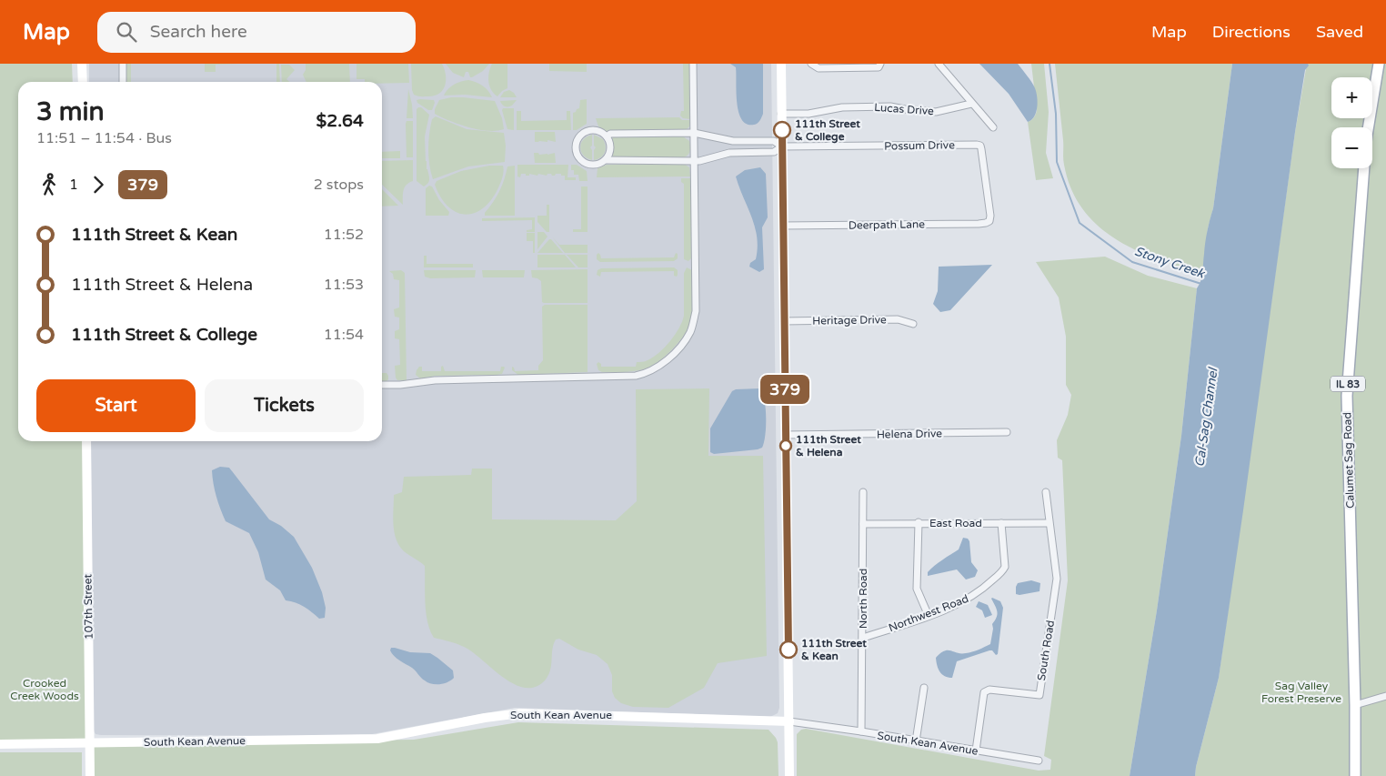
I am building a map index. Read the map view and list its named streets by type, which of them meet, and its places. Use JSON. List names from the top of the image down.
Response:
{
  "streets": {
    "main road": ["IL 83", "Calumet Sag Road"],
    "street": [
      "Lucas Drive",
      "Possum Drive",
      "Deerpath Lane",
      "Heritage Drive",
      "Helena Drive",
      "East Road",
      "North Road",
      "107th Street",
      "Northwest Road",
      "South Road",
      "South Kean Avenue"
    ]
  },
  "crossings": [
    ["Possum Drive", "Deerpath Lane"],
    ["East Road", "North Road"],
    ["East Road", "Northwest Road"],
    ["East Road", "South Road"],
    ["North Road", "Northwest Road"],
    ["North Road", "South Kean Avenue"],
    ["107th Street", "South Kean Avenue"],
    ["South Road", "South Kean Avenue"]
  ],
  "water": ["Stony Creek", "Cal-Sag Channel"],
  "parks": ["Crooked Creek Woods", "Sag Valley Forest Preserve"],
  "places": ["111th Street & College", "111th Street & Helena", "111th Street & Kean"],
  "lines": ["bus line 379"],
  "page": {
    "header": "Map",
    "search": "Search here",
    "nav": ["Map", "Directions", "Saved"],
    "on_map": "379",
    "map_buttons": ["+", "−"],
    "heading": ["3 min", "11:51 – 11:54 · Bus", "$2.64"],
    "legs": ["1", "379", "2 stops"],
    "list": [
      {
        "name": "111th Street & Kean",
        "value": "11:52"
      },
      {
        "name": "111th Street & Helena",
        "value": "11:53"
      },
      {
        "name": "111th Street & College",
        "value": "11:54"
      }
    ],
    "buttons": ["Start", "Tickets"]
  }
}
